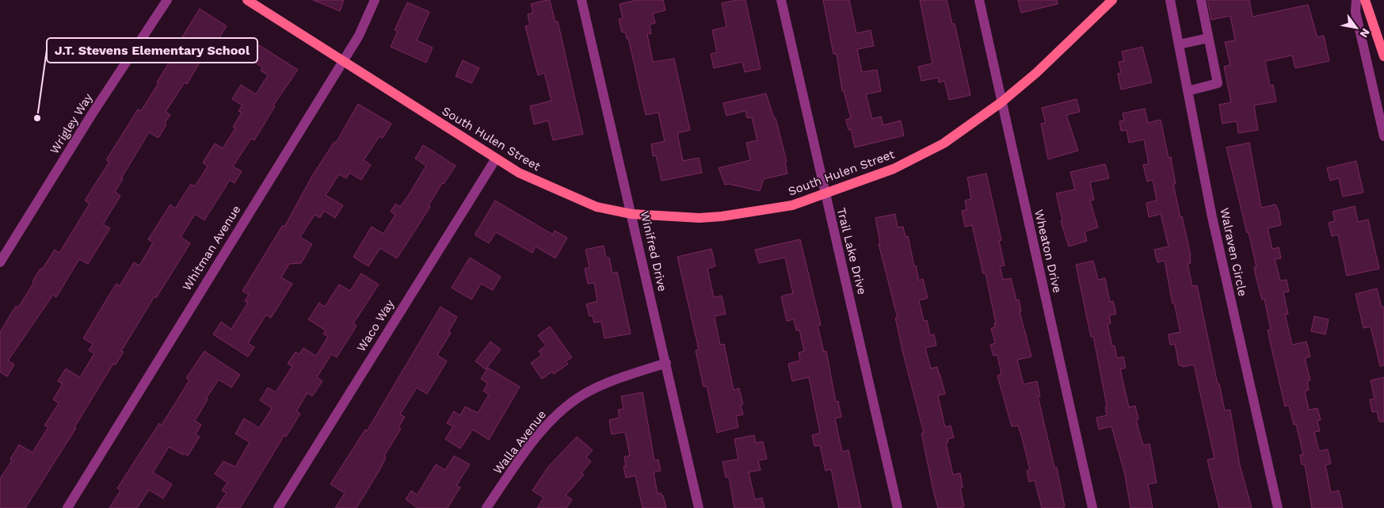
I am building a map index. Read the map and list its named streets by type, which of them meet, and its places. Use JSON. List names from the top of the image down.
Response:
{
  "streets": {
    "main road": ["South Hulen Street"],
    "street": [
      "Wrigley Way",
      "Whitman Avenue",
      "Winifred Drive",
      "Trail Lake Drive",
      "Wheaton Drive",
      "Walraven Circle",
      "Waco Way",
      "Walla Avenue"
    ]
  },
  "crossings": [
    ["South Hulen Street", "Whitman Avenue"],
    ["South Hulen Street", "Winifred Drive"],
    ["South Hulen Street", "Trail Lake Drive"],
    ["South Hulen Street", "Wheaton Drive"],
    ["South Hulen Street", "Waco Way"],
    ["Winifred Drive", "Walla Avenue"]
  ],
  "places": ["J.T. Stevens Elementary School"],
  "north": "bottom right"
}
